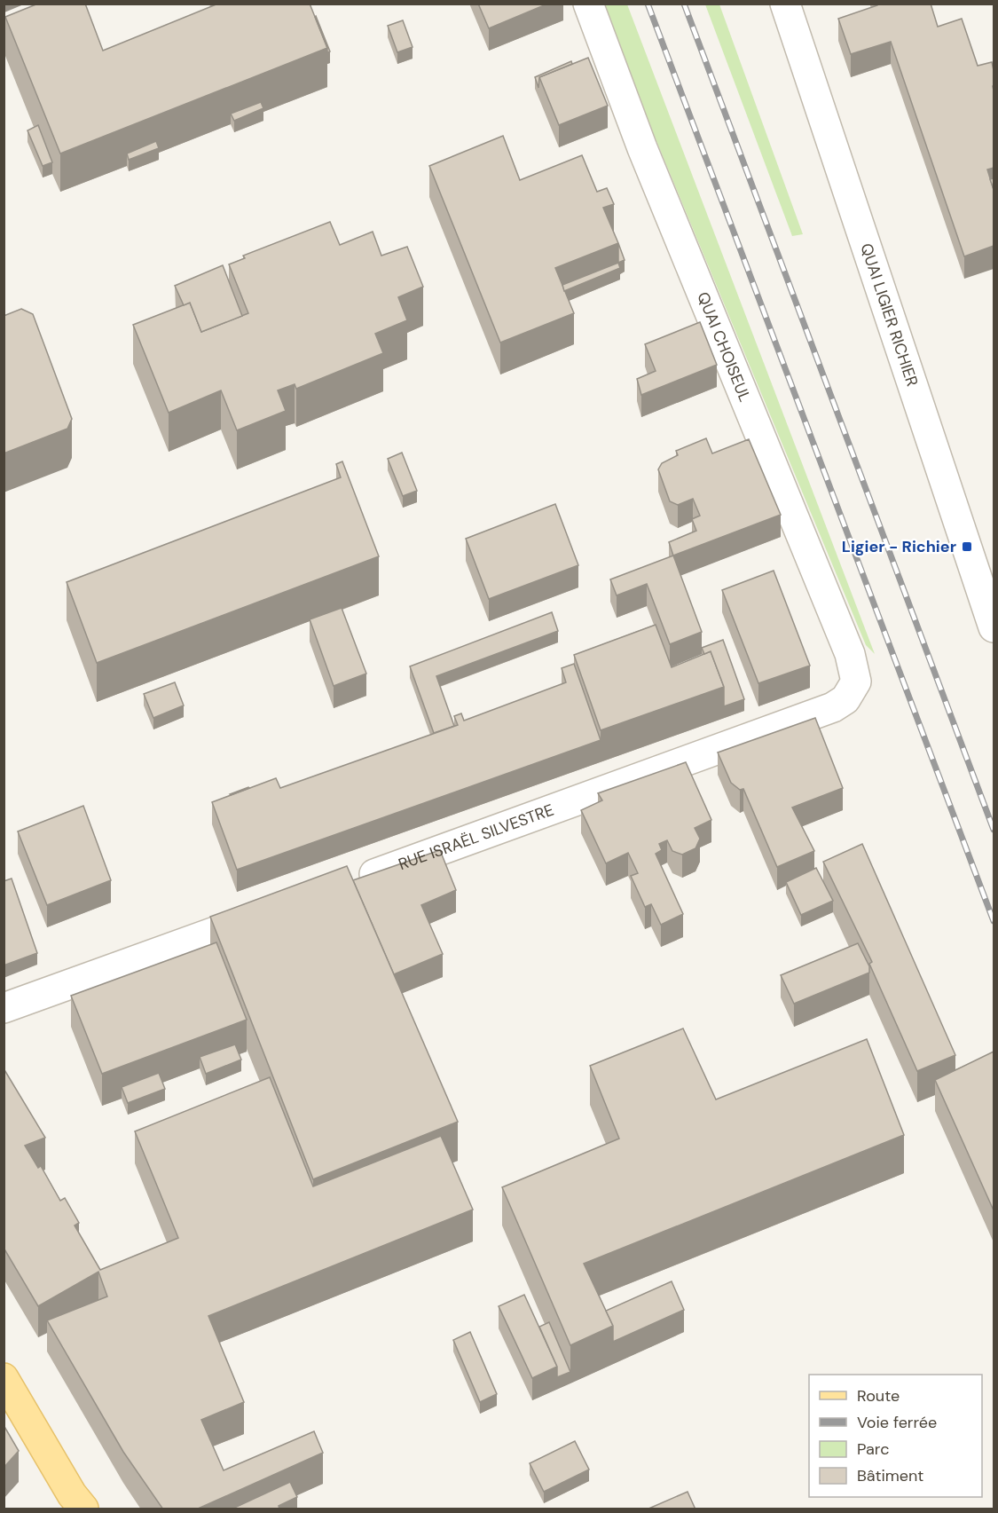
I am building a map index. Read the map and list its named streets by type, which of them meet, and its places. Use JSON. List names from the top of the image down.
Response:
{
  "streets": {
    "street": ["QUAI LIGIER RICHIER", "QUAI CHOISEUL", "RUE ISRAËL SILVESTRE"]
  },
  "crossings": [
    ["QUAI CHOISEUL", "RUE ISRAËL SILVESTRE"]
  ],
  "places": {
    "transit": ["Ligier - Richier"]
  },
  "legend": [
    "Route",
    "Voie ferrée",
    "Parc",
    "Bâtiment"
  ]
}
